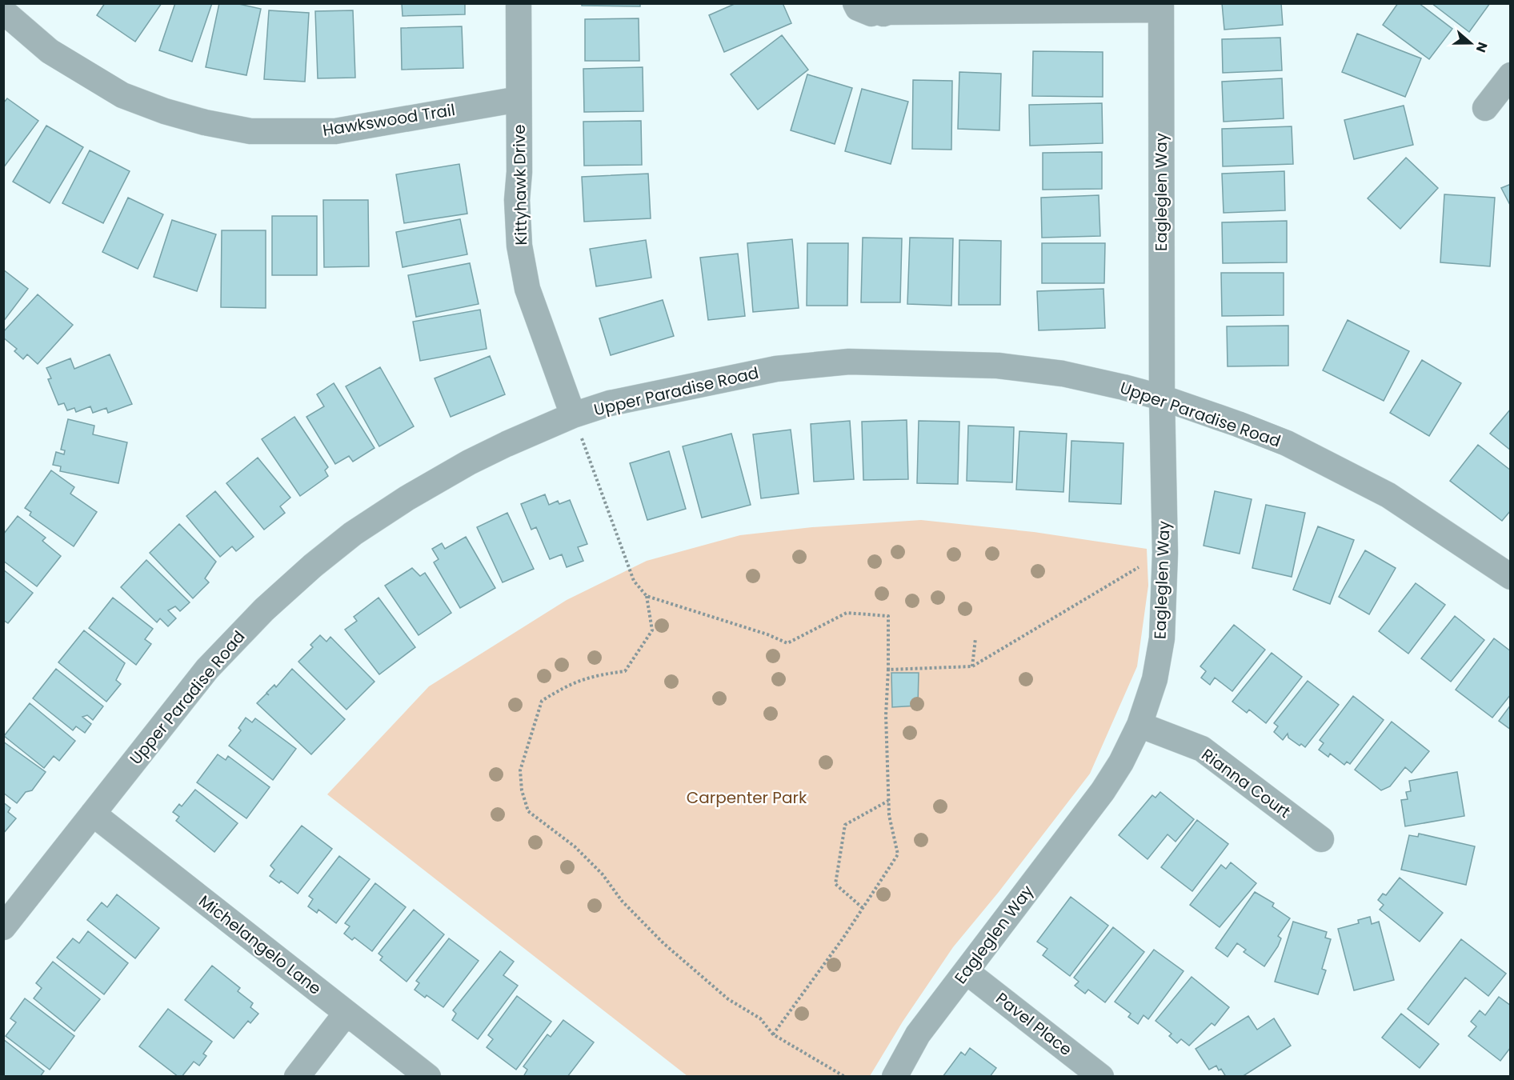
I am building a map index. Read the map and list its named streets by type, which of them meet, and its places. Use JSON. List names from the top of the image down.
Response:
{
  "streets": {
    "street": [
      "Hawkswood Trail",
      "Kittyhawk Drive",
      "Eagleglen Way",
      "Upper Paradise Road",
      "Rianna Court",
      "Michelangelo Lane",
      "Pavel Place"
    ]
  },
  "crossings": [
    ["Hawkswood Trail", "Kittyhawk Drive"],
    ["Kittyhawk Drive", "Upper Paradise Road"],
    ["Eagleglen Way", "Upper Paradise Road"],
    ["Eagleglen Way", "Rianna Court"],
    ["Eagleglen Way", "Pavel Place"],
    ["Upper Paradise Road", "Michelangelo Lane"]
  ],
  "parks": ["Carpenter Park"],
  "north": "right"
}
